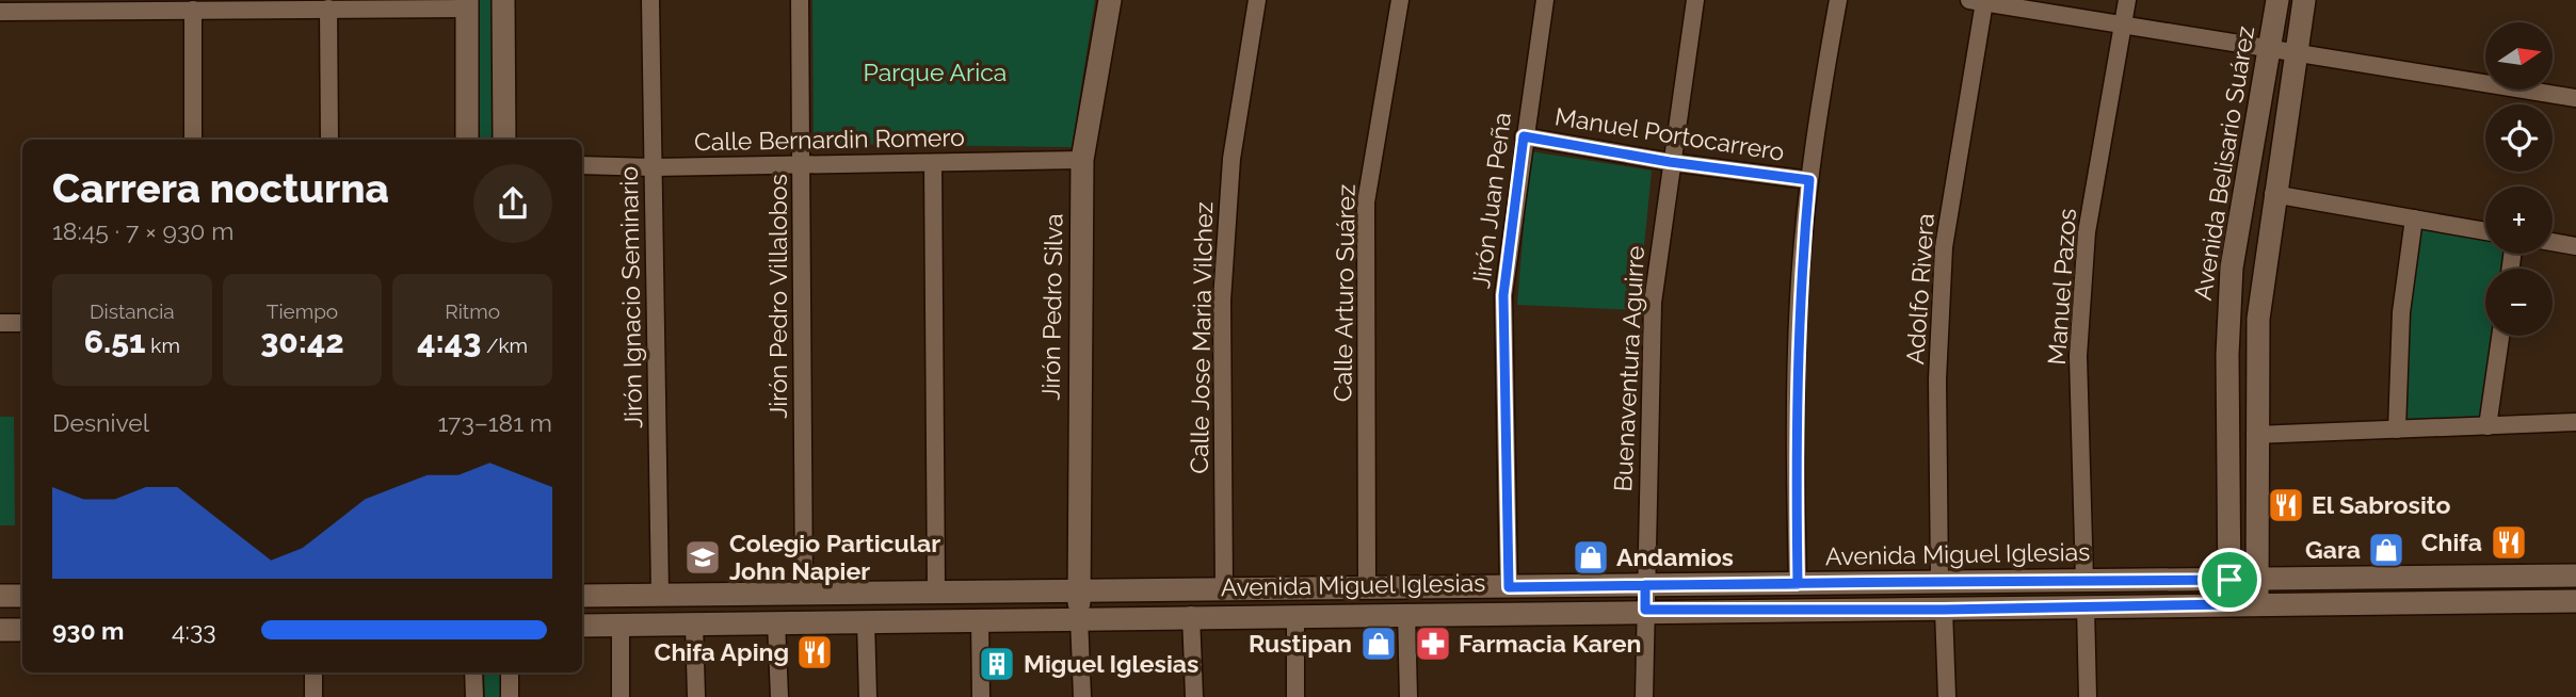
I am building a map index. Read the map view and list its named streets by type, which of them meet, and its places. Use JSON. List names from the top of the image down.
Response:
{
  "streets": {
    "main road": ["Avenida Belisario Suárez", "Jirón Pedro Silva", "Avenida Miguel Iglesias"],
    "street": [
      "Manuel Portocarrero",
      "Calle Bernardin Romero",
      "Jirón Juan Peña",
      "Manuel Pazos",
      "Adolfo Rivera",
      "Calle Arturo Suárez",
      "Jirón Pedro Villalobos",
      "Jirón Ignacio Seminario",
      "Calle Jose Maria Vilchez",
      "Buenaventura Aguirre"
    ]
  },
  "crossings": [
    ["Manuel Portocarrero", "Jirón Juan Peña"],
    ["Manuel Portocarrero", "Buenaventura Aguirre"],
    ["Calle Bernardin Romero", "Jirón Pedro Villalobos"],
    ["Calle Bernardin Romero", "Jirón Ignacio Seminario"],
    ["Calle Bernardin Romero", "Jirón Pedro Silva"],
    ["Avenida Belisario Suárez", "Avenida Miguel Iglesias"],
    ["Jirón Juan Peña", "Avenida Miguel Iglesias"],
    ["Manuel Pazos", "Avenida Miguel Iglesias"],
    ["Adolfo Rivera", "Avenida Miguel Iglesias"],
    ["Calle Arturo Suárez", "Avenida Miguel Iglesias"],
    ["Jirón Pedro Villalobos", "Avenida Miguel Iglesias"],
    ["Jirón Ignacio Seminario", "Avenida Miguel Iglesias"],
    ["Jirón Pedro Silva", "Avenida Miguel Iglesias"],
    ["Calle Jose Maria Vilchez", "Avenida Miguel Iglesias"],
    ["Buenaventura Aguirre", "Avenida Miguel Iglesias"]
  ],
  "parks": ["Parque Arica"],
  "places": {
    "restaurant": ["El Sabrosito", "Chifa", "Chifa Aping"],
    "shop": ["Gara", "Andamios", "Rustipan"],
    "school or university": ["Colegio Particular John Napier"],
    "pharmacy": ["Farmacia Karen"],
    "building": ["Miguel Iglesias"]
  },
  "north": "right",
  "page": {
    "map_buttons": ["+", "−"],
    "heading": ["Carrera nocturna", "18:45 · 7 × 930 m"],
    "stats": [
      ["Distancia", "6.51 km"],
      ["Tiempo", "30:42"],
      ["Ritmo", "4:43 /km"]
    ],
    "chart": ["Desnivel", "173–181 m"],
    "list": [
      {
        "name": "930 m",
        "note": "4:33"
      }
    ]
  }
}
